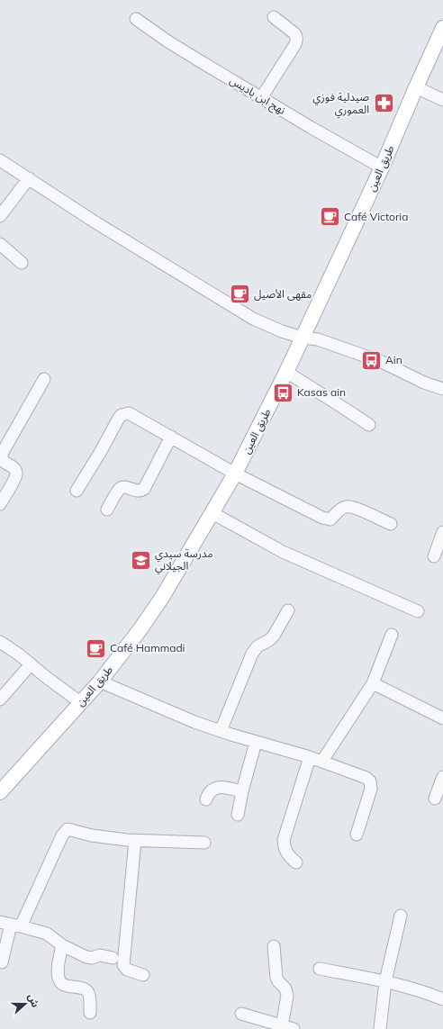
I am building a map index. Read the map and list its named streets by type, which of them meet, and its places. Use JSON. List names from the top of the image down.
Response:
{
  "streets": {
    "main road": ["طريق العين"],
    "street": ["نهج ابن باديس"]
  },
  "crossings": [
    ["نهج ابن باديس", "طريق العين"]
  ],
  "places": {
    "pharmacy": ["صيدلية فوزي العموري"],
    "cafe": ["Café Victoria", "مقهى الأصيل", "Café Hammadi"],
    "bus stop": ["Ain", "Kasas ain"],
    "school or university": ["مدرسة سيدي الجيلاني"]
  },
  "north": "right"
}
